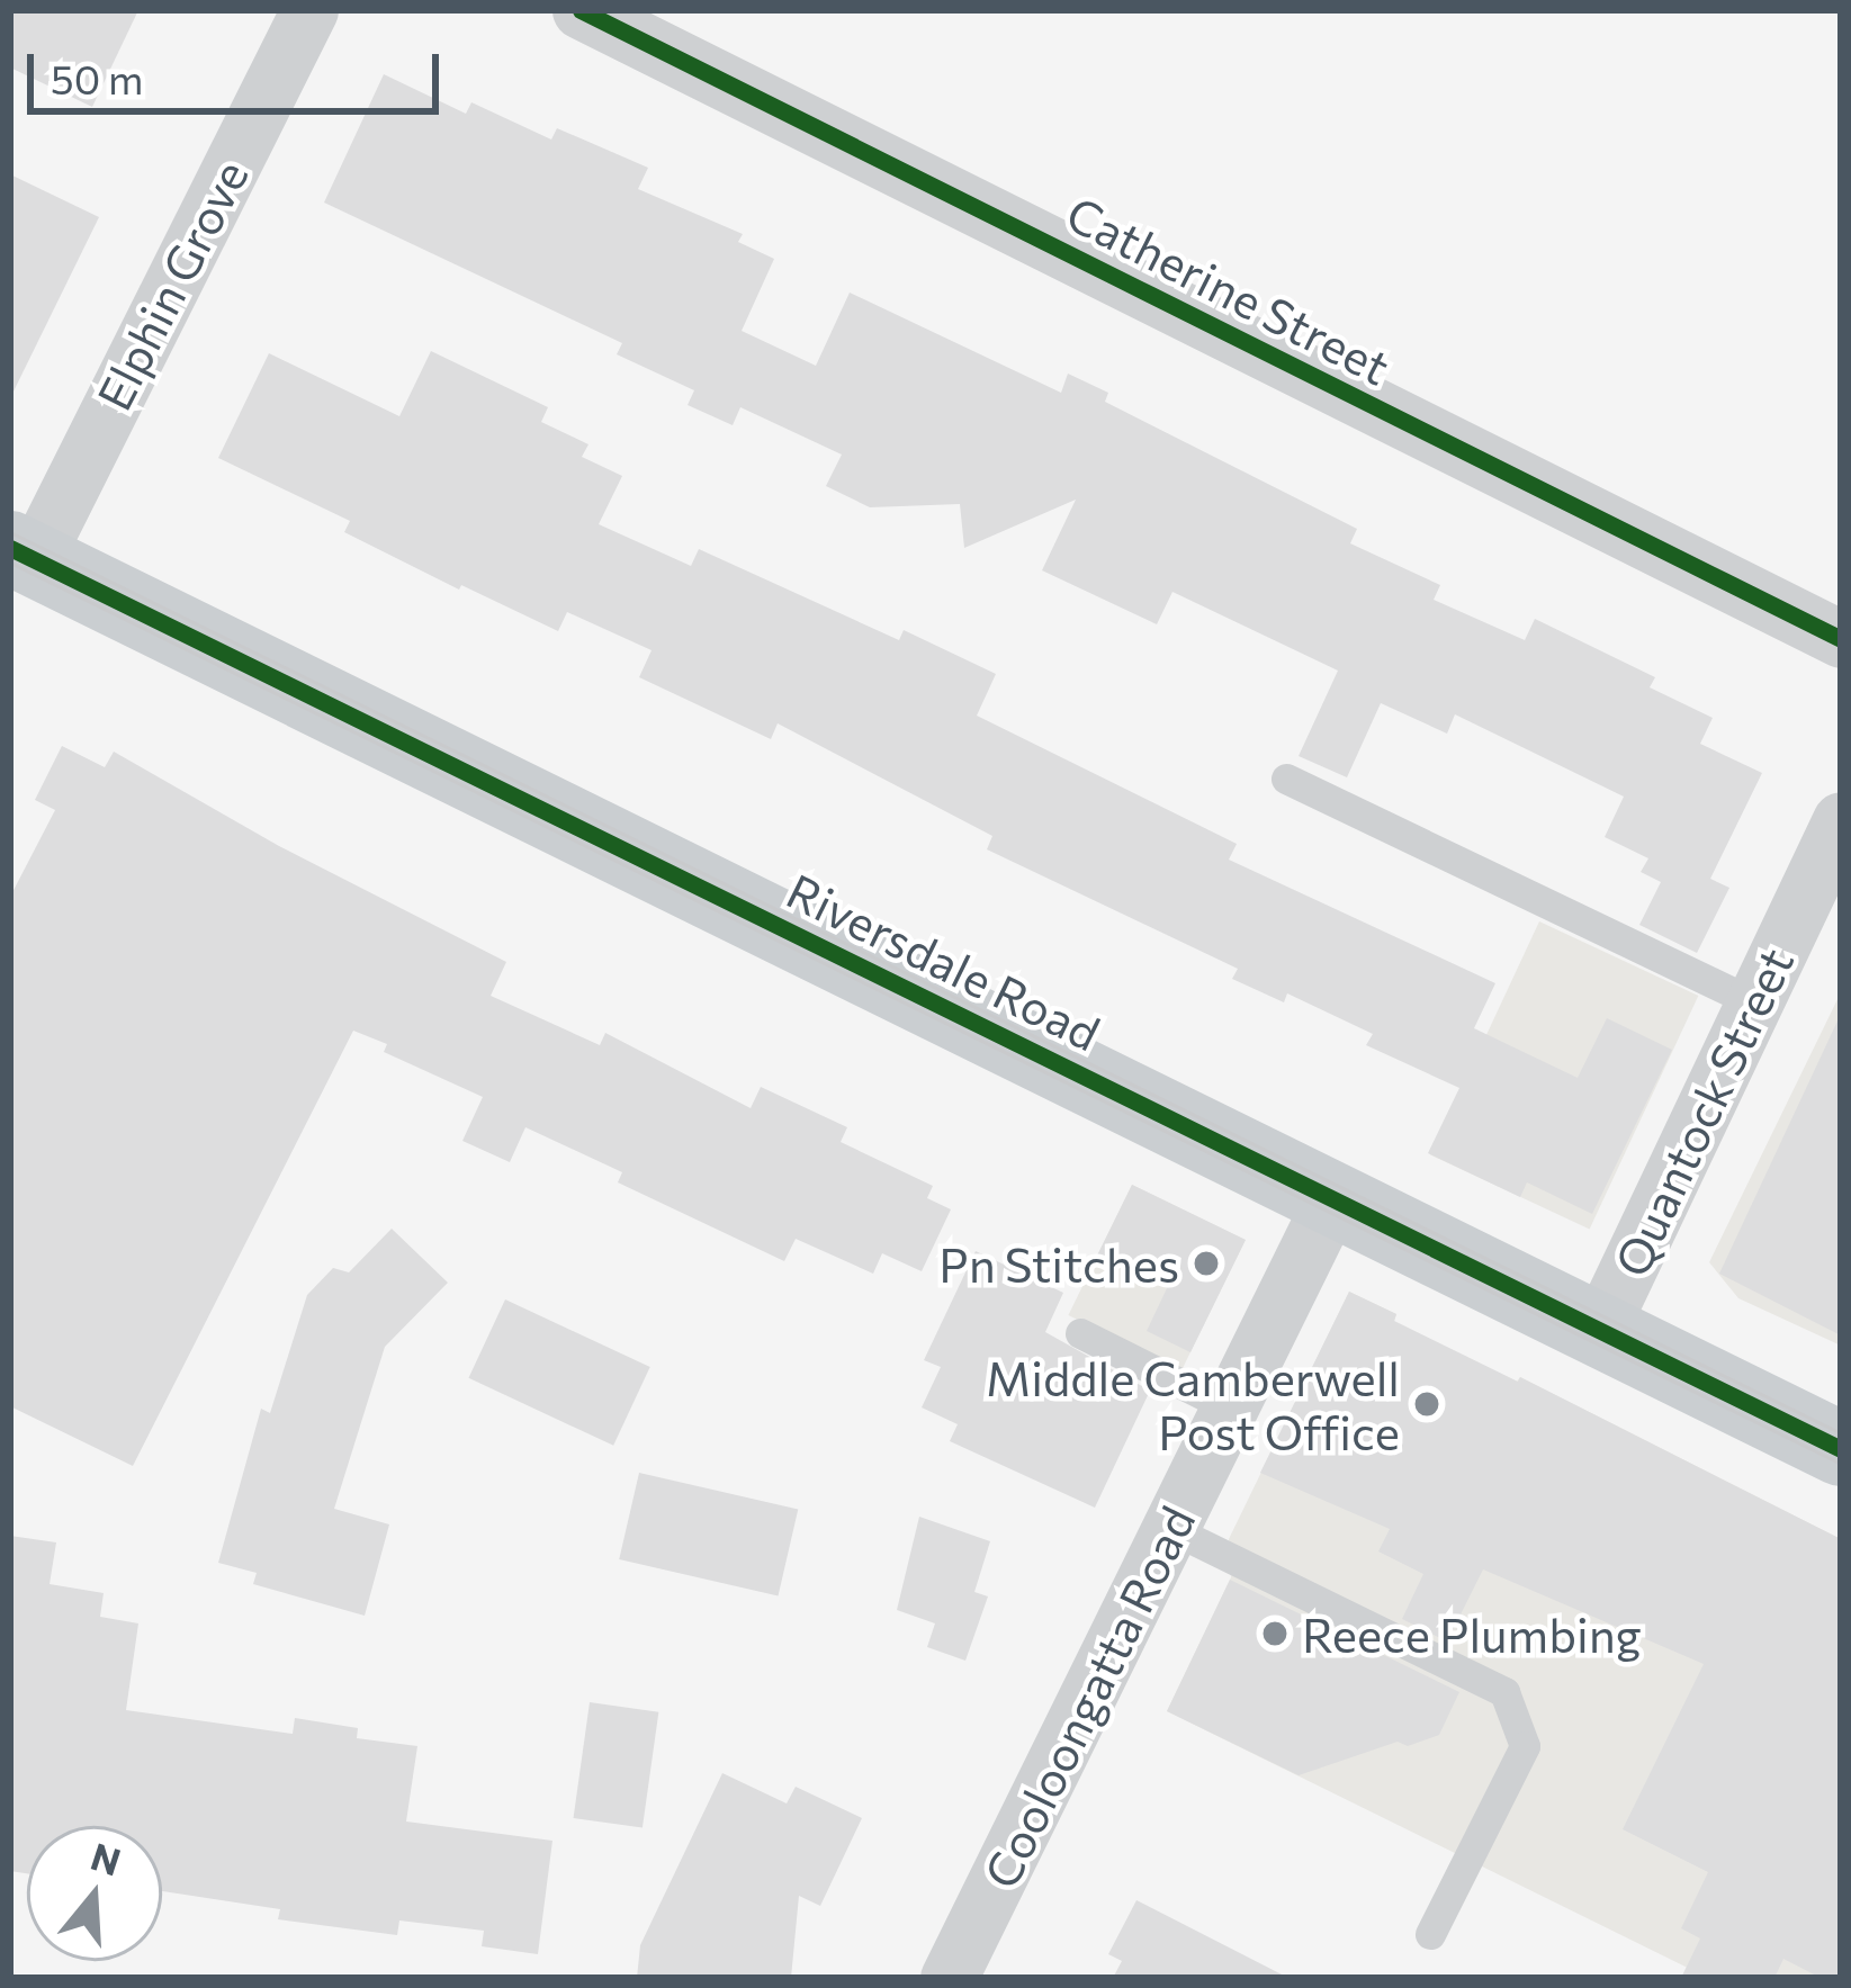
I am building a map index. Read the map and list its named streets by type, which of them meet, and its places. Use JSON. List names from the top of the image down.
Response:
{
  "streets": {
    "main road": ["Riversdale Road"],
    "street": [
      "Elphin Grove",
      "Catherine Street",
      "Quantock Street",
      "Cooloongatta Road"
    ]
  },
  "crossings": [
    ["Elphin Grove", "Riversdale Road"],
    ["Riversdale Road", "Quantock Street"],
    ["Riversdale Road", "Cooloongatta Road"]
  ],
  "places": ["Pn Stitches", "Middle Camberwell Post Office", "Reece Plumbing"],
  "scale_bar": "50 m",
  "north": "top"
}
